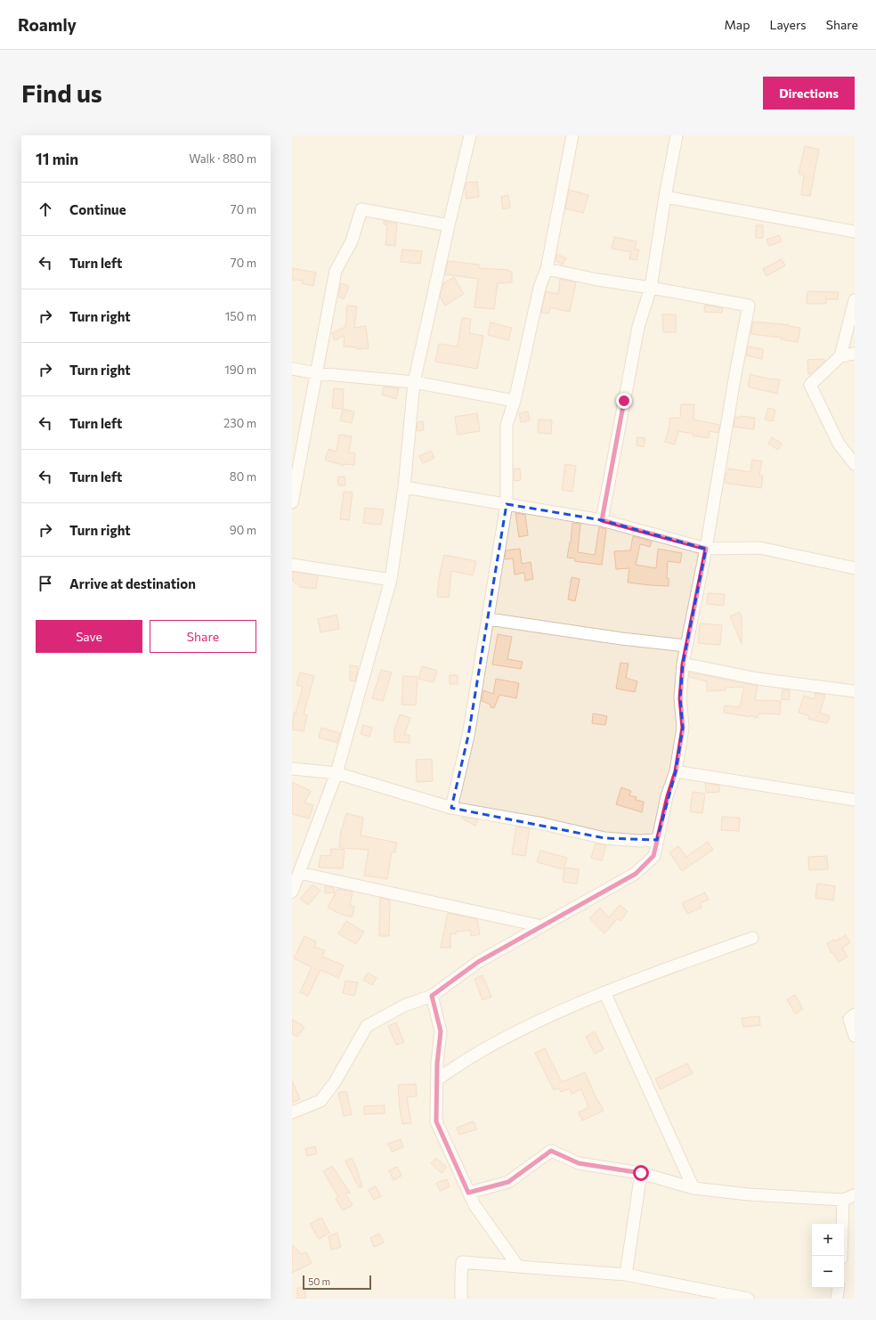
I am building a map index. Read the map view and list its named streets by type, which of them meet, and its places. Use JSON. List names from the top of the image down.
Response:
{
  "scale_bar": "50 m",
  "page": {
    "header": "Roamly",
    "nav": ["Map", "Layers", "Share"],
    "buttons": [
      "Directions",
      ["Save", "Share"]
    ],
    "title": "Find us",
    "heading": ["11 min", "Walk · 880 m"],
    "list": [
      ["Continue", "70 m"],
      ["Turn left", "70 m"],
      ["Turn right", "150 m"],
      ["Turn right", "190 m"],
      ["Turn left", "230 m"],
      ["Turn left", "80 m"],
      ["Turn right", "90 m"],
      "Arrive at destination"
    ],
    "map_buttons": ["+", "−"],
    "scale": "50 m"
  }
}
